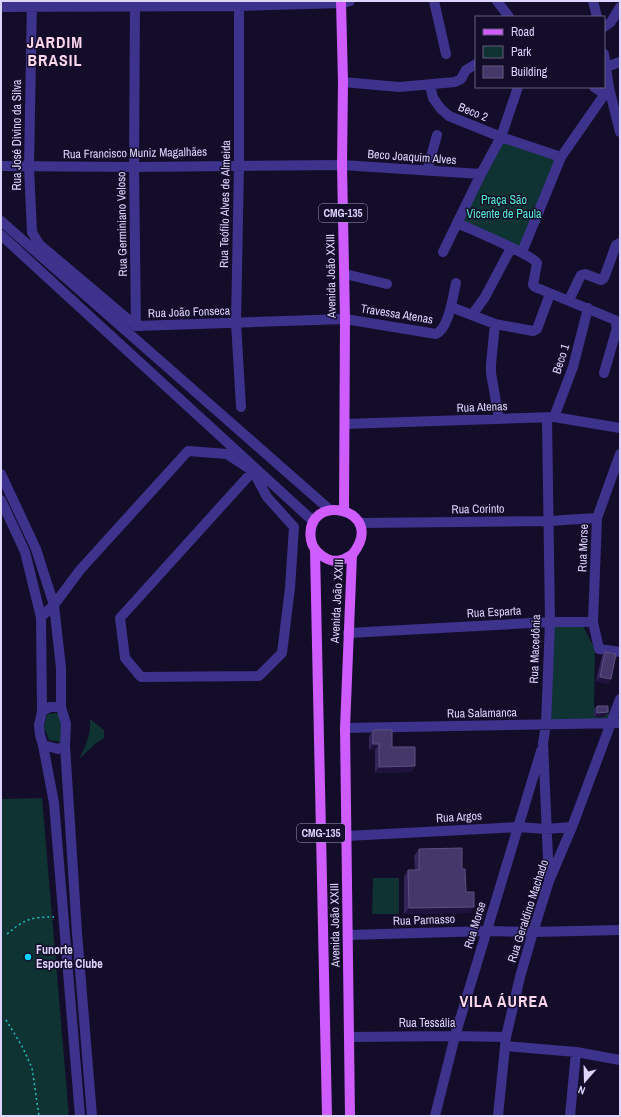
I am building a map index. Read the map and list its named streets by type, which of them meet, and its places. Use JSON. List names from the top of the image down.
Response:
{
  "streets": {
    "main road": ["CMG-135", "Avenida João XXIII"],
    "street": [
      "Beco 2",
      "Rua José Divino da Silva",
      "Rua Francisco Muniz Magalhães",
      "Beco Joaquim Alves",
      "Rua Teófilo Alves de Almeida",
      "Rua Germiniano Veloso",
      "Rua João Fonseca",
      "Travessa Atenas",
      "Beco 1",
      "Rua Atenas",
      "Rua Corinto",
      "Rua Morse",
      "Rua Esparta",
      "Rua Macedônia",
      "Rua Salamanca",
      "Rua Argos",
      "Rua Geraldino Machado",
      "Rua Parnasso",
      "Rua Tessália"
    ]
  },
  "crossings": [
    ["Rua José Divino da Silva", "Rua Francisco Muniz Magalhães"],
    ["Rua José Divino da Silva", "Rua João Fonseca"],
    ["Rua Francisco Muniz Magalhães", "Beco Joaquim Alves"],
    ["Rua Francisco Muniz Magalhães", "Rua Teófilo Alves de Almeida"],
    ["Rua Francisco Muniz Magalhães", "Rua Germiniano Veloso"],
    ["Rua Francisco Muniz Magalhães", "Avenida João XXIII"],
    ["Beco Joaquim Alves", "Avenida João XXIII"],
    ["Rua Teófilo Alves de Almeida", "Rua João Fonseca"],
    ["CMG-135", "Avenida João XXIII"],
    ["CMG-135", "Rua Corinto"],
    ["Rua Germiniano Veloso", "Rua João Fonseca"],
    ["Avenida João XXIII", "Rua João Fonseca"],
    ["Avenida João XXIII", "Travessa Atenas"],
    ["Avenida João XXIII", "Rua Atenas"],
    ["Avenida João XXIII", "Rua Corinto"],
    ["Avenida João XXIII", "Rua Esparta"],
    ["Avenida João XXIII", "Rua Salamanca"],
    ["Avenida João XXIII", "Rua Argos"],
    ["Avenida João XXIII", "Rua Parnasso"],
    ["Avenida João XXIII", "Rua Tessália"],
    ["Rua João Fonseca", "Travessa Atenas"],
    ["Beco 1", "Rua Atenas"],
    ["Beco 1", "Rua Macedônia"],
    ["Rua Atenas", "Rua Macedônia"],
    ["Rua Corinto", "Rua Morse"],
    ["Rua Corinto", "Rua Macedônia"],
    ["Rua Morse", "Rua Esparta"],
    ["Rua Morse", "Rua Macedônia"],
    ["Rua Morse", "Rua Argos"],
    ["Rua Morse", "Rua Parnasso"],
    ["Rua Morse", "Rua Tessália"],
    ["Rua Esparta", "Rua Macedônia"],
    ["Rua Macedônia", "Rua Salamanca"],
    ["Rua Macedônia", "Rua Argos"],
    ["Rua Macedônia", "Rua Geraldino Machado"],
    ["Rua Salamanca", "Rua Geraldino Machado"],
    ["Rua Argos", "Rua Geraldino Machado"],
    ["Rua Geraldino Machado", "Rua Parnasso"],
    ["Rua Geraldino Machado", "Rua Tessália"]
  ],
  "districts": ["JARDIM BRASIL", "VILA ÁUREA"],
  "parks": ["Praça São Vicente de Paula"],
  "places": ["Funorte Esporte Clube"],
  "legend": ["Road", "Park", "Building"],
  "north": "bottom"
}
